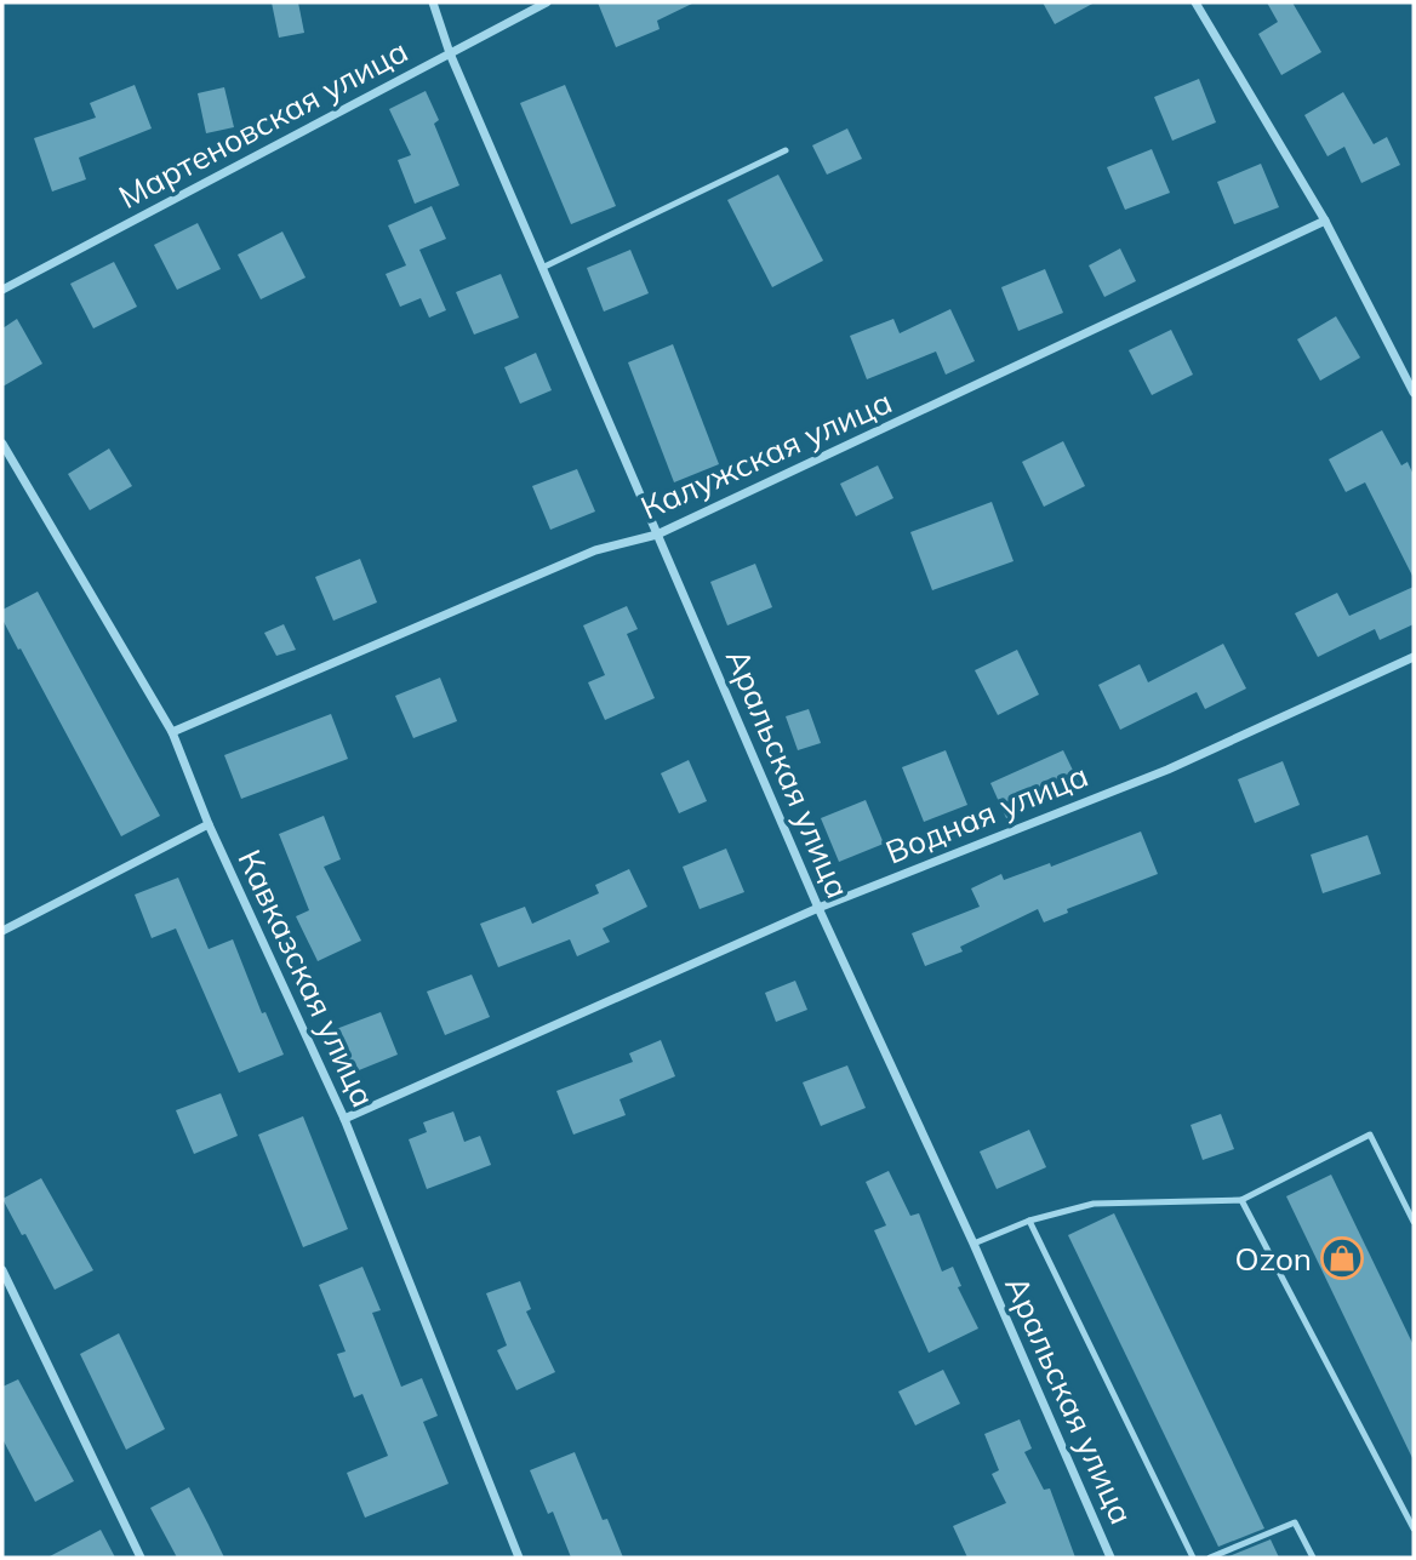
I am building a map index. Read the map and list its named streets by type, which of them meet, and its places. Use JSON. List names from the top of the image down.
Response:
{
  "streets": {
    "street": [
      "Мартеновская улица",
      "Калужская улица",
      "Аральская улица",
      "Водная улица",
      "Кавказская улица"
    ]
  },
  "crossings": [
    ["Мартеновская улица", "Аральская улица"],
    ["Калужская улица", "Аральская улица"],
    ["Калужская улица", "Кавказская улица"],
    ["Аральская улица", "Водная улица"],
    ["Водная улица", "Кавказская улица"]
  ],
  "places": {
    "shop": ["Ozon"]
  }
}
